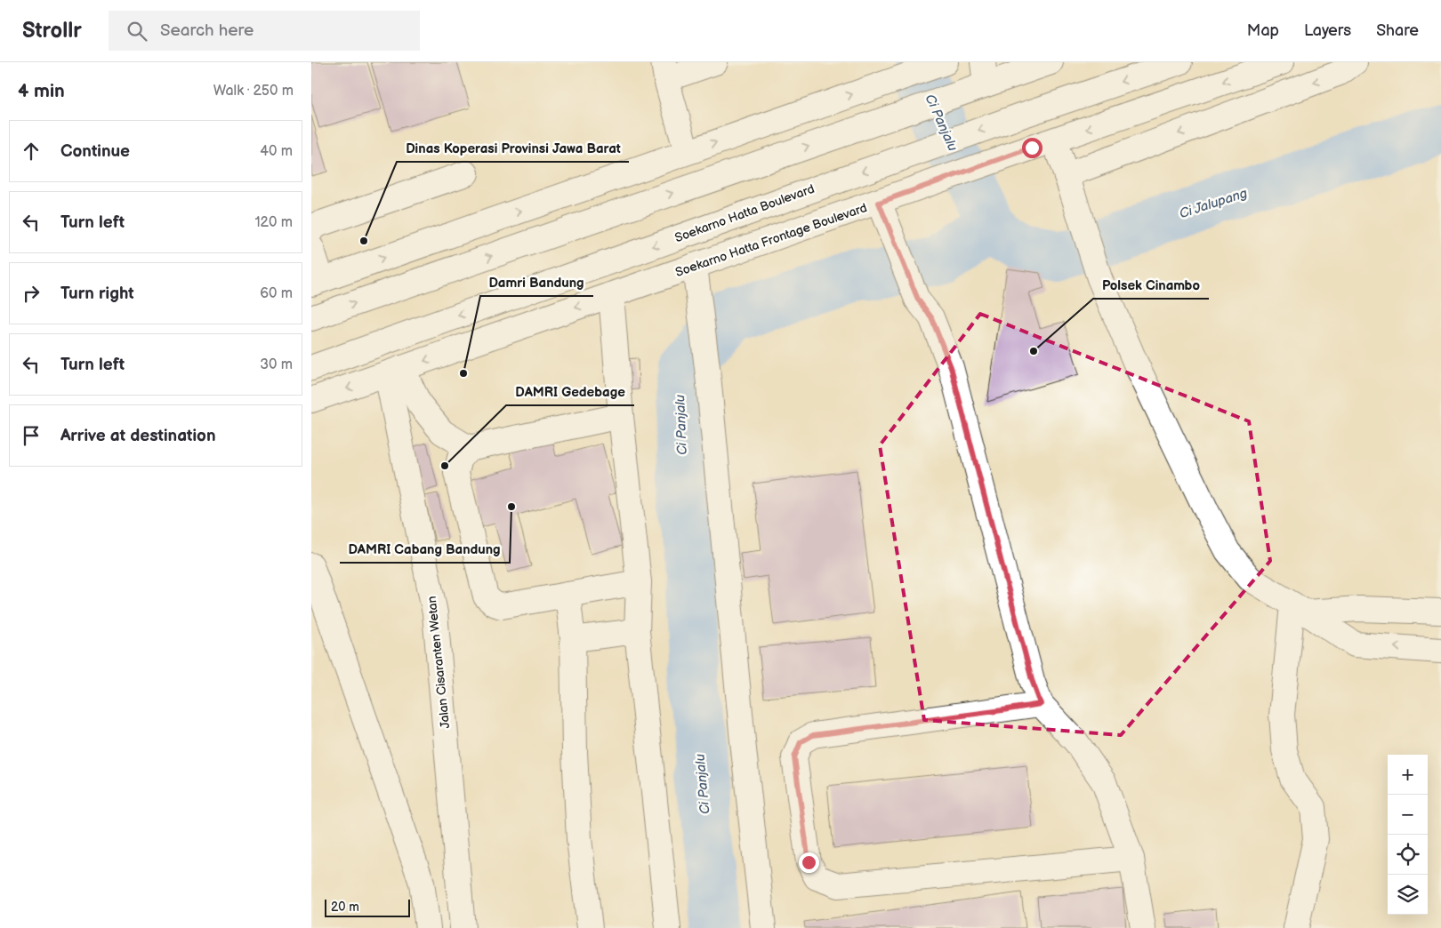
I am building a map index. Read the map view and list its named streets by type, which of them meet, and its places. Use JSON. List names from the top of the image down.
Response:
{
  "streets": {
    "main road": ["Soekarno Hatta Boulevard", "Soekarno Hatta Frontage Boulevard", "Jalan Cisaranten Wetan"]
  },
  "crossings": [
    ["Soekarno Hatta Frontage Boulevard", "Jalan Cisaranten Wetan"]
  ],
  "water": ["Ci Panjalu", "Ci Jalupang"],
  "places": [
    "Dinas Koperasi Provinsi Jawa Barat",
    "Polsek Cinambo",
    "Damri Bandung",
    "DAMRI Gedebage",
    "DAMRI Cabang Bandung"
  ],
  "scale_bar": "20 m",
  "page": {
    "header": "Strollr",
    "search": "Search here",
    "nav": ["Map", "Layers", "Share"],
    "heading": ["4 min", "Walk · 250 m"],
    "list": [
      ["Continue", "40 m"],
      ["Turn left", "120 m"],
      ["Turn right", "60 m"],
      ["Turn left", "30 m"],
      "Arrive at destination"
    ],
    "map_buttons": ["+", "−"],
    "scale": "20 m"
  }
}
